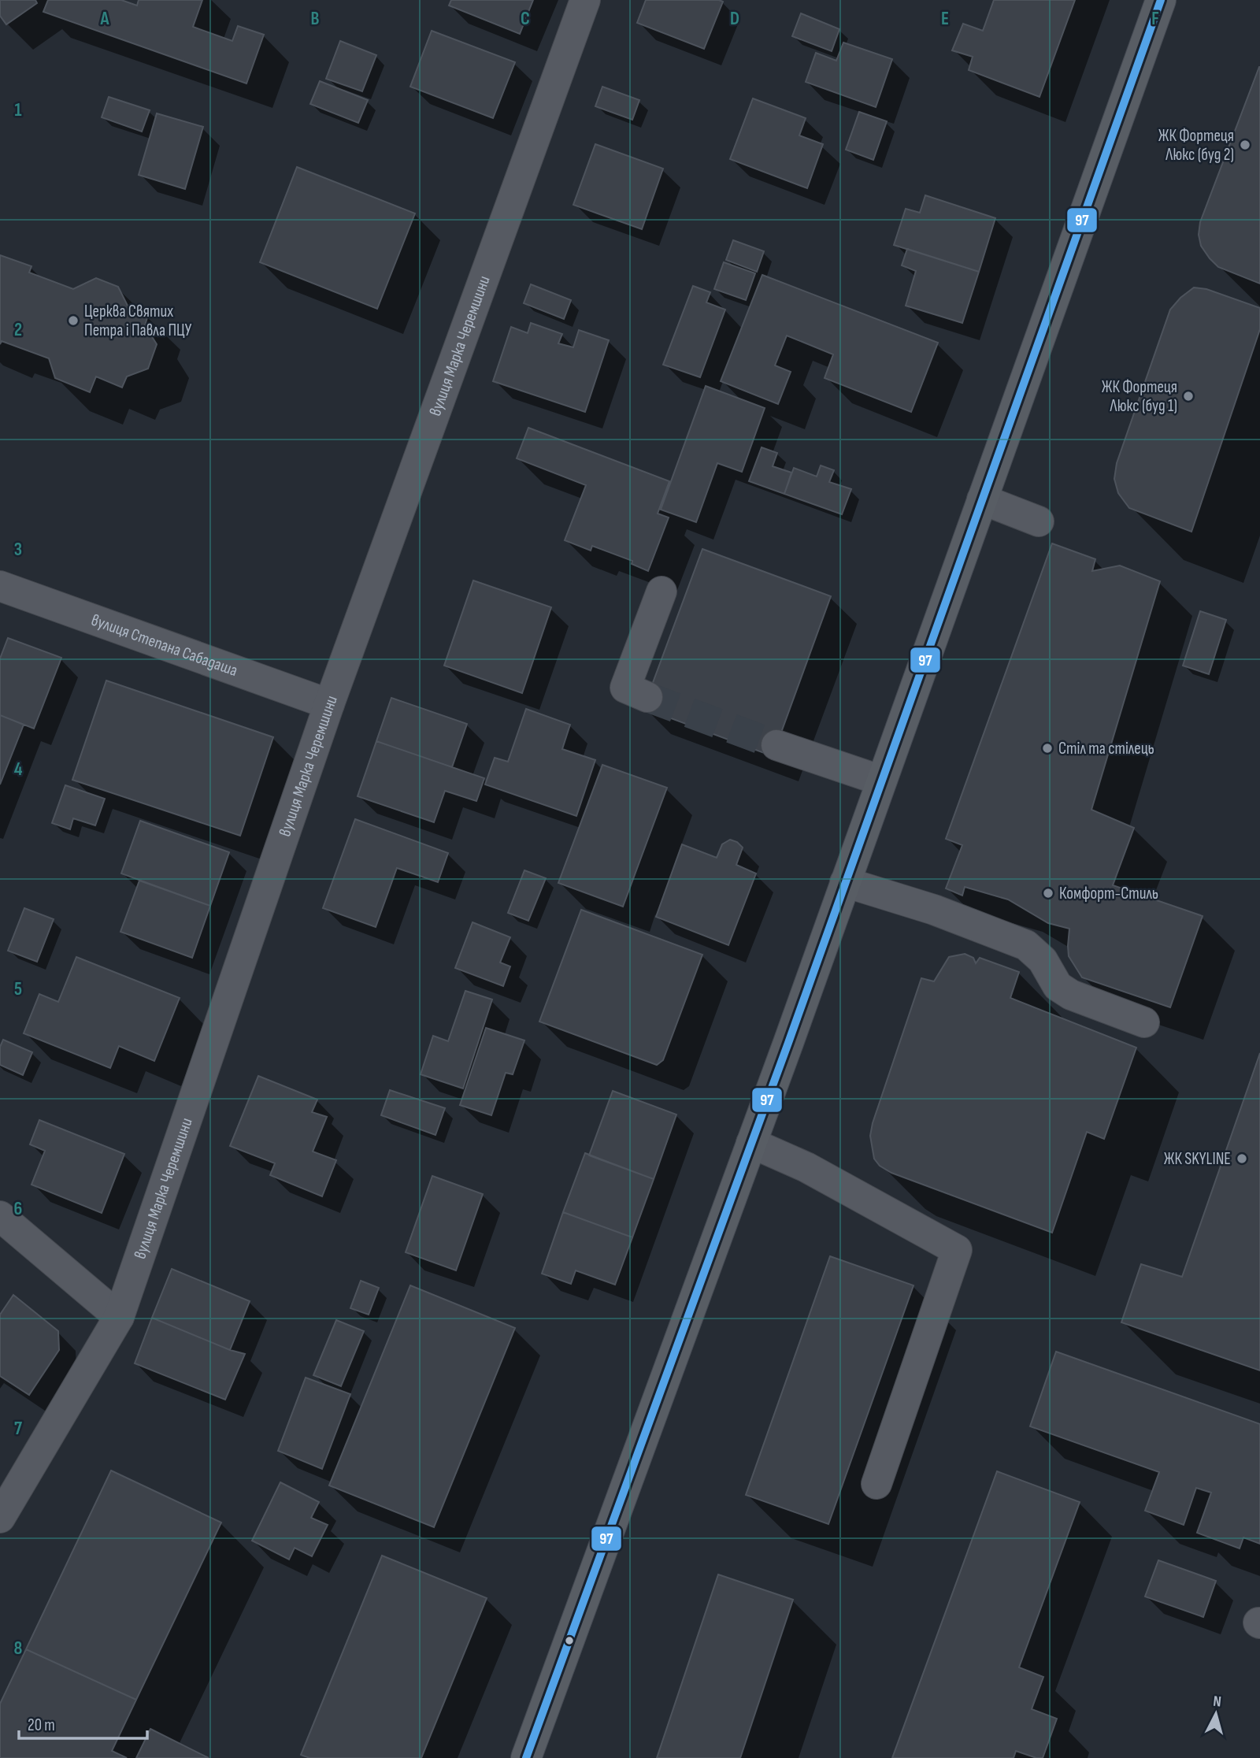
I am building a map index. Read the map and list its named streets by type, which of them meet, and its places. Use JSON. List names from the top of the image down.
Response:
{
  "streets": {
    "street": ["вулиця Марка Черемшини", "вулиця Степана Сабадаша"]
  },
  "crossings": [
    ["вулиця Марка Черемшини", "вулиця Степана Сабадаша"]
  ],
  "places": [
    "ЖК Фортеця Люкс (буд 2)",
    "Церква Святих Петра і Павла ПЦУ",
    "ЖК Фортеця Люкс (буд 1)",
    "Стіл та стілець",
    "Комфорт-Стиль",
    "ЖК SKYLINE"
  ],
  "lines": ["transit line 97"],
  "scale_bar": "20 m",
  "north": "top",
  "grid": {
    "columns": [
      "A",
      "B",
      "C",
      "D",
      "E",
      "F"
    ],
    "rows": [
      "1",
      "2",
      "3",
      "4",
      "5",
      "6",
      "7",
      "8"
    ]
  }
}
